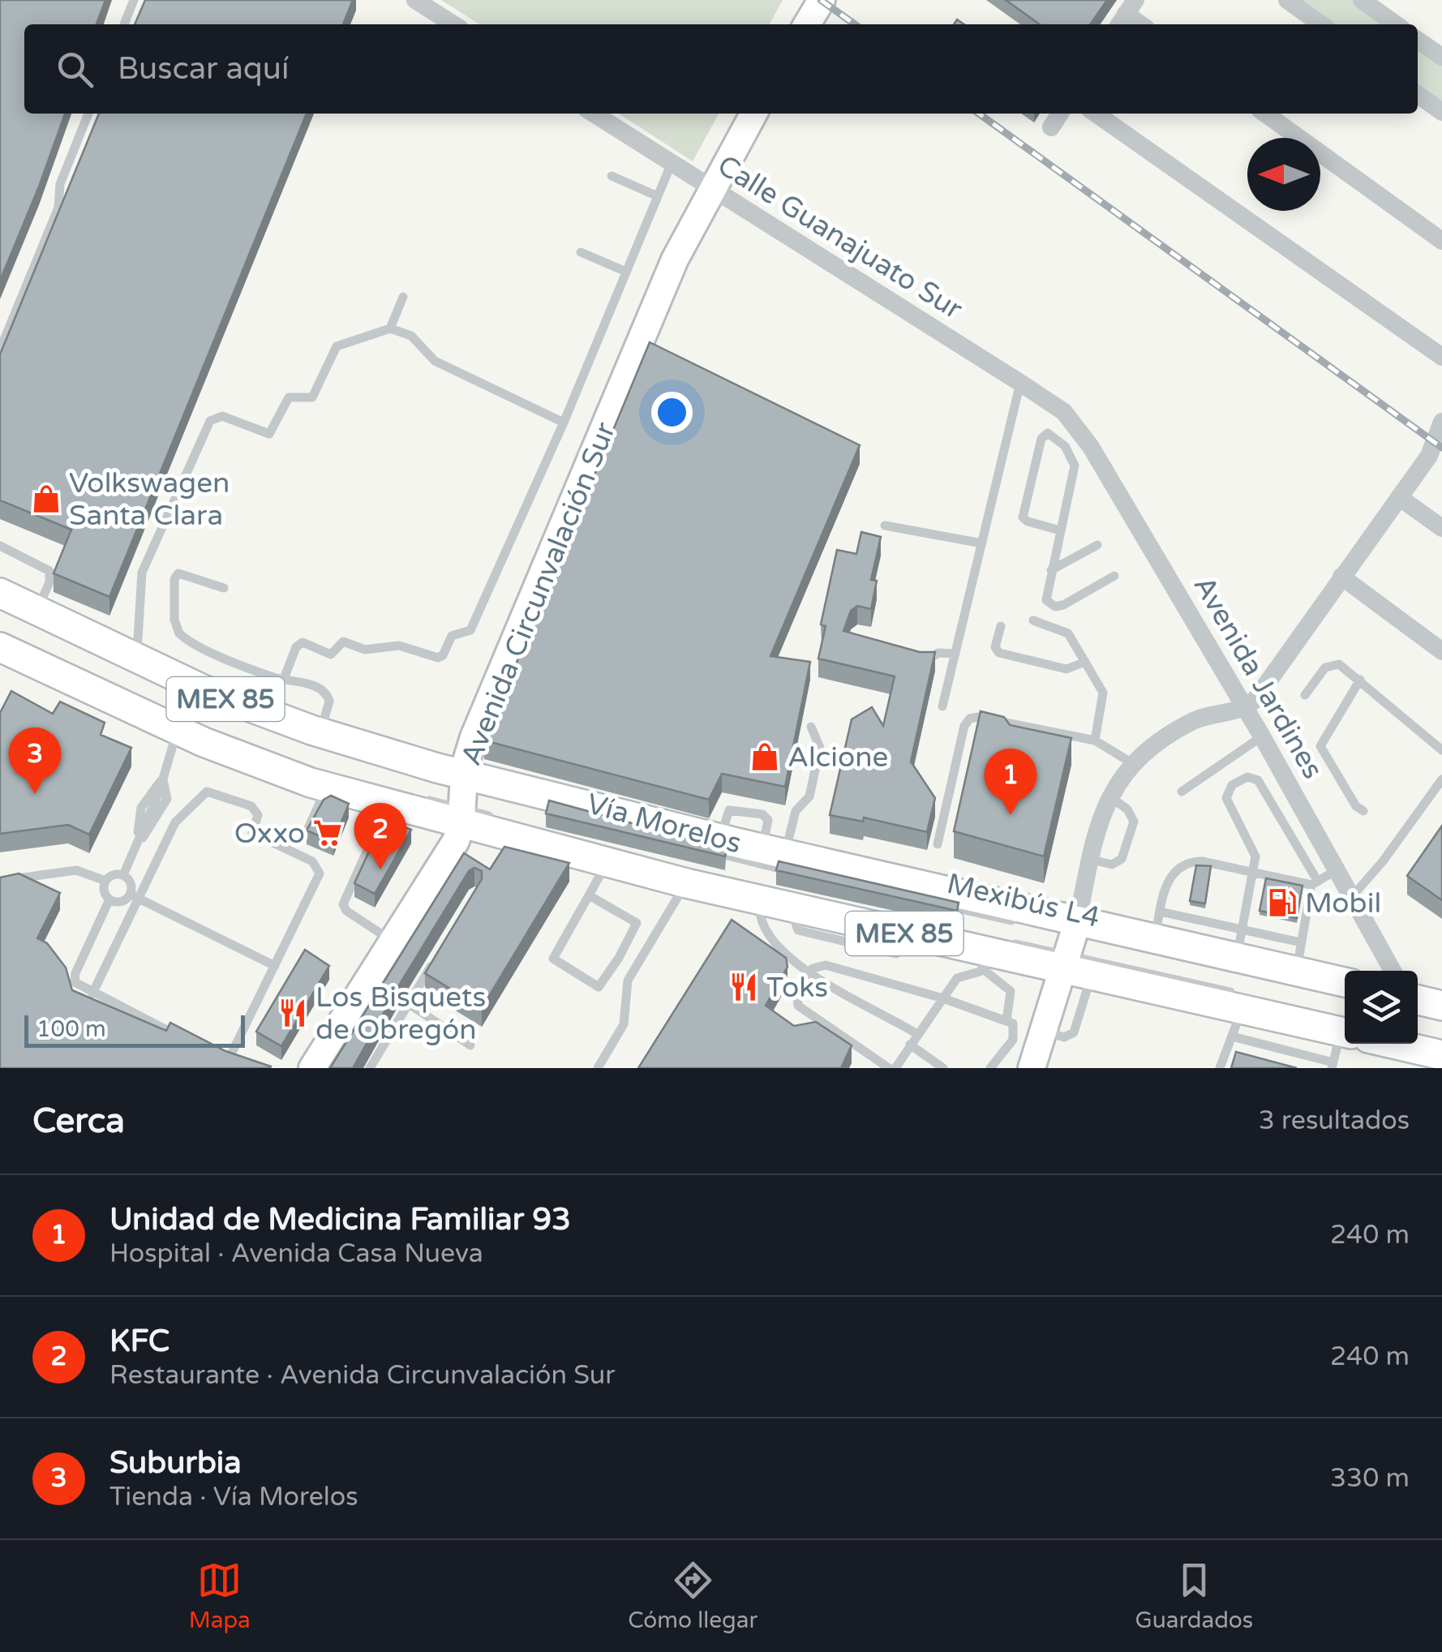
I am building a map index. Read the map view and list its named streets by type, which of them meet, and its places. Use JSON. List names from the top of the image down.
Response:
{
  "streets": {
    "main road": ["MEX 85", "Vía Morelos"],
    "street": ["Calle Guanajuato Sur", "Avenida Circunvalación Sur", "Avenida Jardines"],
    "lane": ["Mexibús L4"]
  },
  "crossings": [
    ["Calle Guanajuato Sur", "Avenida Circunvalación Sur"],
    ["Calle Guanajuato Sur", "Avenida Jardines"],
    ["Avenida Circunvalación Sur", "Vía Morelos"],
    ["Vía Morelos", "Mexibús L4"]
  ],
  "places": {
    "shop": ["Volkswagen Santa Clara", "Alcione"],
    "supermarket": ["Oxxo"],
    "fuel station": ["Mobil"],
    "restaurant": ["Toks", "Los Bisquets de Obregón"]
  },
  "scale_bar": "100 m",
  "north": "left",
  "page": {
    "search": "Buscar aquí",
    "pins": ["3", "1", "2"],
    "scale": "100 m",
    "heading": ["Cerca", "3 resultados"],
    "list": [
      {
        "mark": "1",
        "name": "Unidad de Medicina Familiar 93",
        "note": "Hospital · Avenida Casa Nueva",
        "value": "240 m"
      },
      {
        "mark": "2",
        "name": "KFC",
        "note": "Restaurante · Avenida Circunvalación Sur",
        "value": "240 m"
      },
      {
        "mark": "3",
        "name": "Suburbia",
        "note": "Tienda · Vía Morelos",
        "value": "330 m"
      }
    ],
    "nav": ["Mapa", "Cómo llegar", "Guardados"]
  }
}
